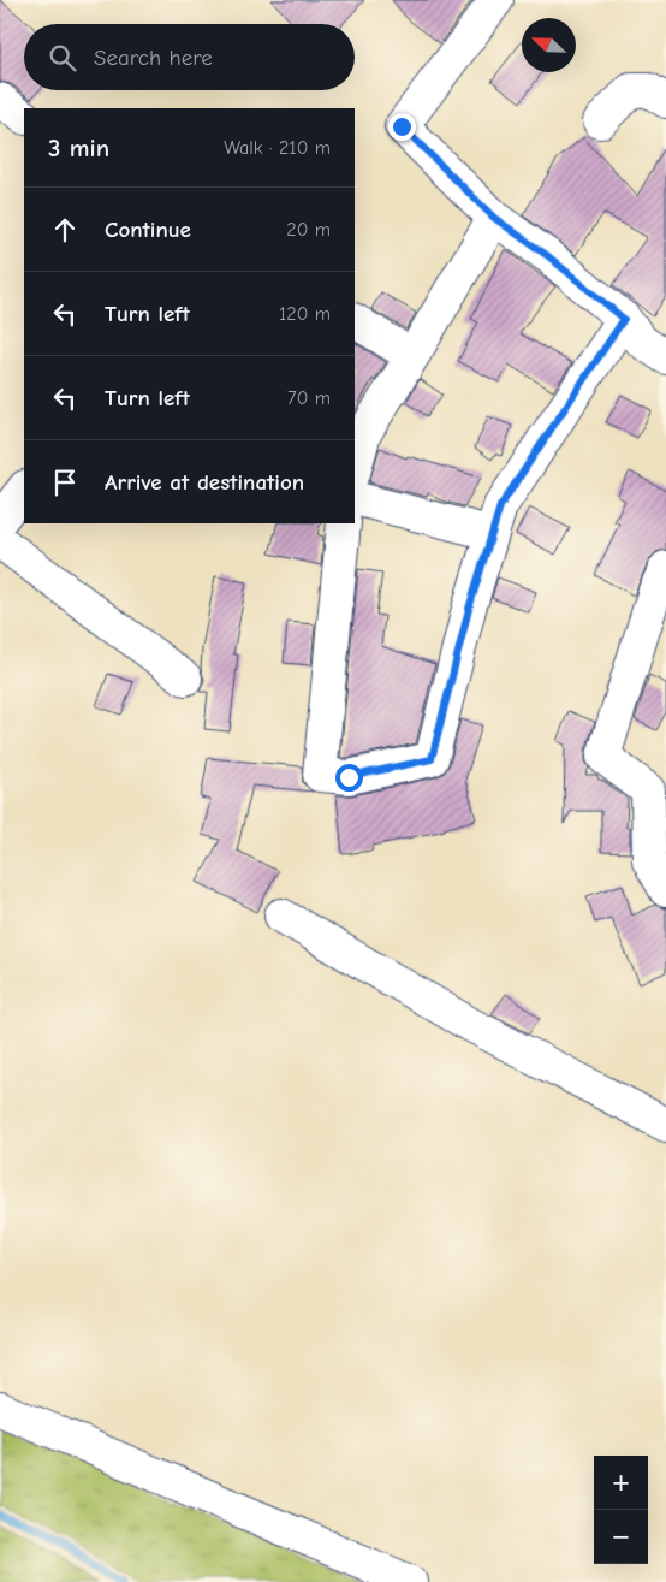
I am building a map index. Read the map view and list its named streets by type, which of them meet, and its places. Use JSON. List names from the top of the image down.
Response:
{
  "north": "top left",
  "page": {
    "search": "Search here",
    "heading": ["3 min", "Walk · 210 m"],
    "list": [
      ["Continue", "20 m"],
      ["Turn left", "120 m"],
      ["Turn left", "70 m"],
      "Arrive at destination"
    ],
    "map_buttons": ["+", "−"]
  }
}
